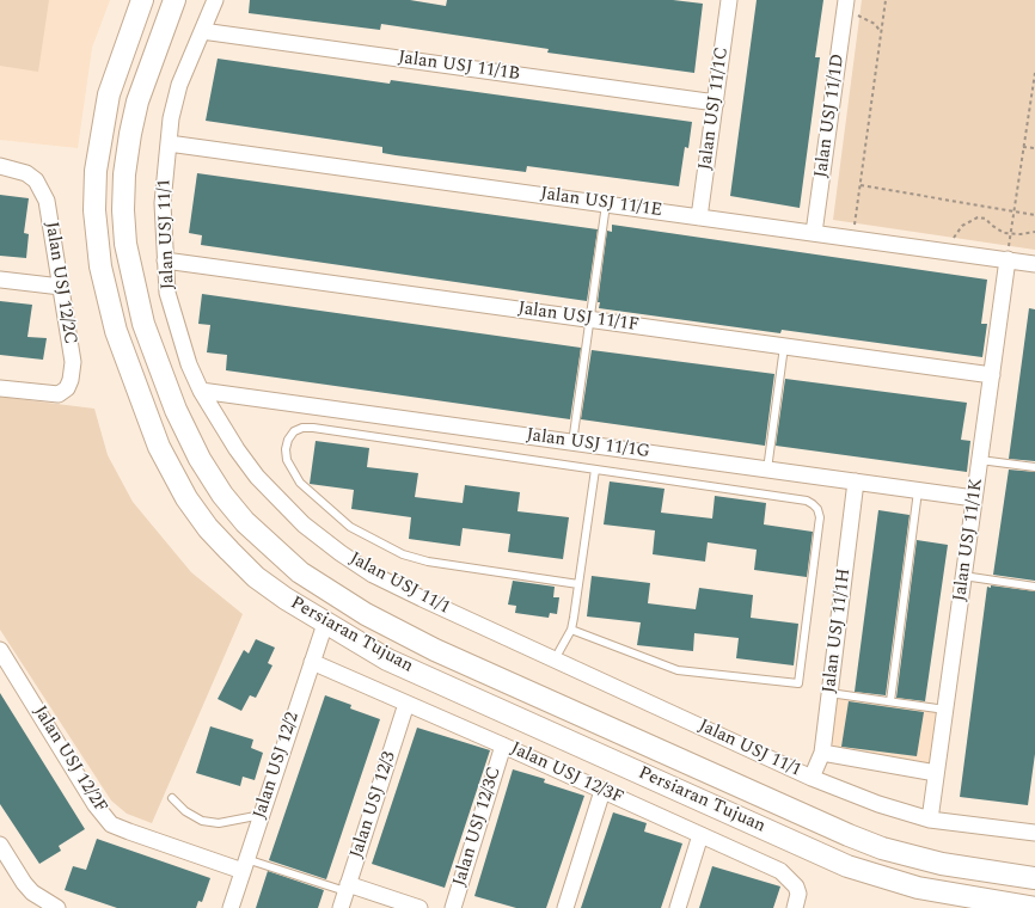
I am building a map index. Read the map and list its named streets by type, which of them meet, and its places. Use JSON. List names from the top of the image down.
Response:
{
  "streets": {
    "main road": ["Persiaran Tujuan"],
    "street": [
      "Jalan USJ 11/1B",
      "Jalan USJ 11/1C",
      "Jalan USJ 11/1D",
      "Jalan USJ 11/1E",
      "Jalan USJ 11/1",
      "Jalan USJ 12/2C",
      "Jalan USJ 11/1F",
      "Jalan USJ 11/1G",
      "Jalan USJ 11/1K",
      "Jalan USJ 11/1H",
      "Jalan USJ 12/2F",
      "Jalan USJ 12/2",
      "Jalan USJ 12/3F",
      "Jalan USJ 12/3",
      "Jalan USJ 12/3C"
    ]
  },
  "crossings": [
    ["Jalan USJ 11/1B", "Jalan USJ 11/1C"],
    ["Jalan USJ 11/1B", "Jalan USJ 11/1"],
    ["Jalan USJ 11/1C", "Jalan USJ 11/1E"],
    ["Jalan USJ 11/1D", "Jalan USJ 11/1E"],
    ["Jalan USJ 11/1E", "Jalan USJ 11/1"],
    ["Jalan USJ 11/1E", "Jalan USJ 11/1K"],
    ["Jalan USJ 11/1", "Jalan USJ 11/1F"],
    ["Jalan USJ 11/1", "Jalan USJ 11/1G"],
    ["Jalan USJ 11/1", "Jalan USJ 11/1K"],
    ["Jalan USJ 11/1", "Jalan USJ 11/1H"],
    ["Jalan USJ 11/1F", "Jalan USJ 11/1K"],
    ["Jalan USJ 11/1G", "Jalan USJ 11/1K"],
    ["Jalan USJ 11/1G", "Jalan USJ 11/1H"],
    ["Persiaran Tujuan", "Jalan USJ 12/2"],
    ["Jalan USJ 12/2F", "Jalan USJ 12/2"],
    ["Jalan USJ 12/2", "Jalan USJ 12/3F"],
    ["Jalan USJ 12/3F", "Jalan USJ 12/3"],
    ["Jalan USJ 12/3F", "Jalan USJ 12/3C"]
  ]
}
